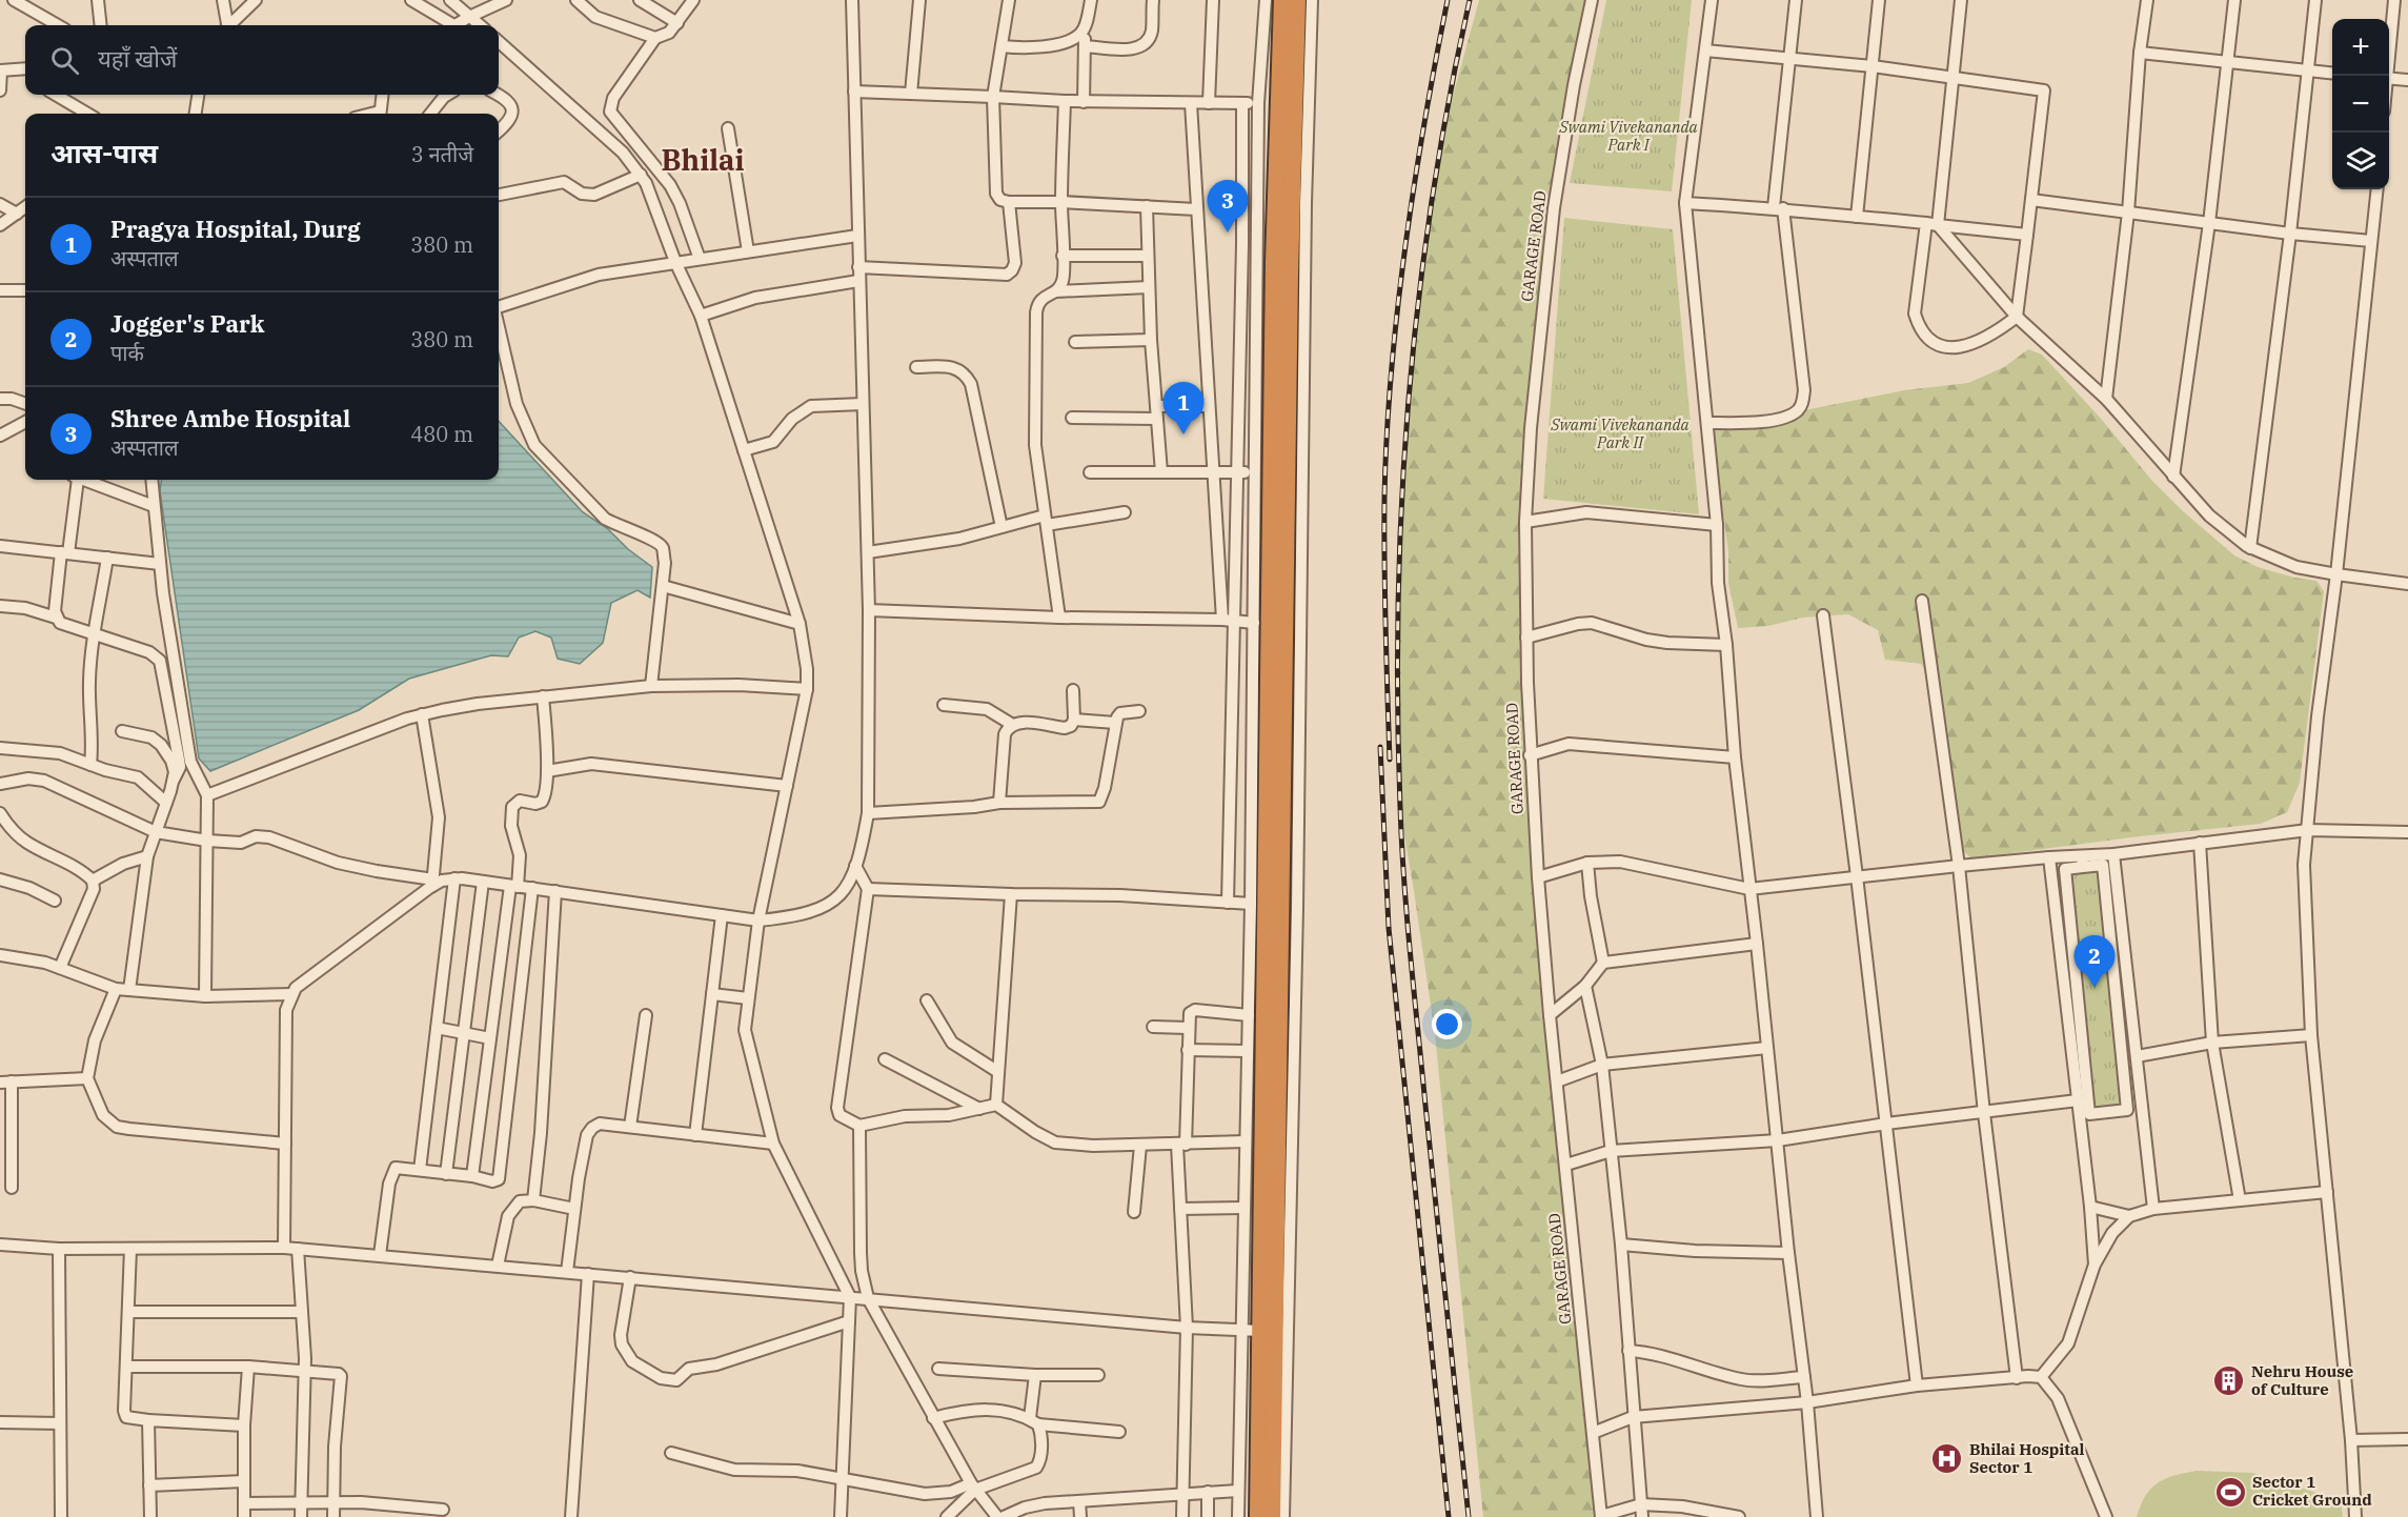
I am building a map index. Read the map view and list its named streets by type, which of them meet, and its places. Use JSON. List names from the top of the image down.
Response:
{
  "streets": {
    "street": ["GARAGE ROAD"]
  },
  "districts": ["Bhilai"],
  "parks": ["Swami Vivekananda Park I", "Swami Vivekananda Park II"],
  "places": {
    "building": ["Nehru House of Culture"],
    "hospital": ["Bhilai Hospital Sector 1"],
    "sports": ["Sector 1 Cricket Ground"]
  },
  "page": {
    "map_buttons": ["+", "−"],
    "search": "यहाँ खोजें",
    "heading": ["आस-पास", "3 नतीजे"],
    "pins": ["3", "1", "2"],
    "list": [
      {
        "mark": "1",
        "name": "Pragya Hospital, Durg",
        "note": "अस्पताल",
        "value": "380 m"
      },
      {
        "mark": "2",
        "name": "Jogger's Park",
        "note": "पार्क",
        "value": "380 m"
      },
      {
        "mark": "3",
        "name": "Shree Ambe Hospital",
        "note": "अस्पताल",
        "value": "480 m"
      }
    ]
  }
}
